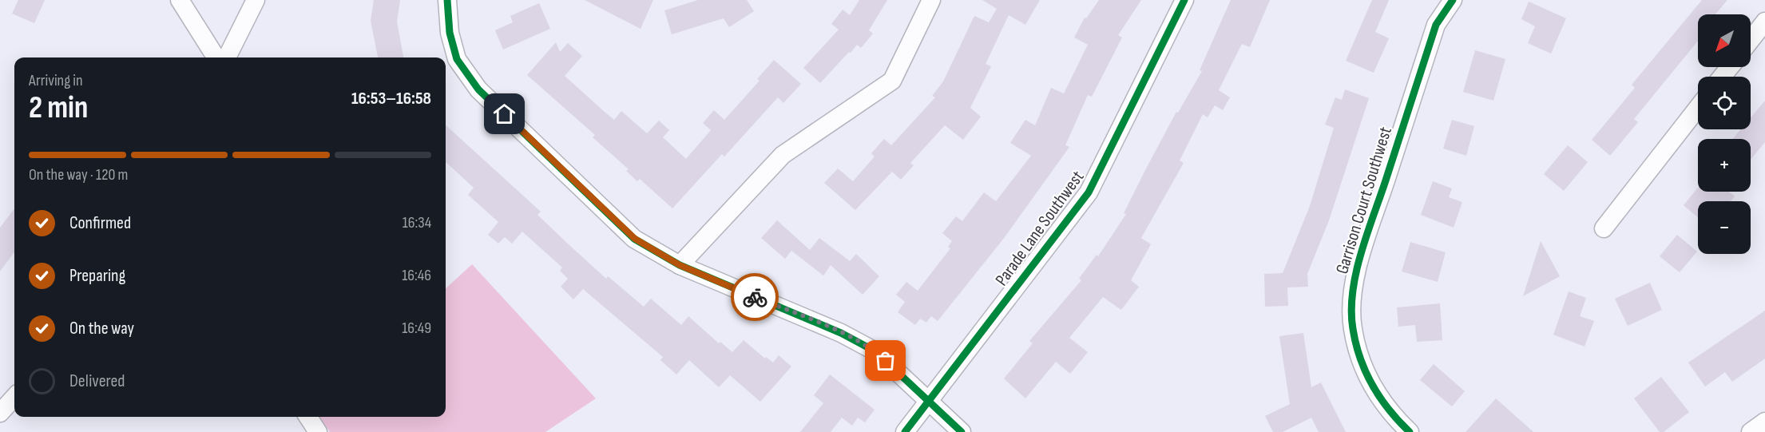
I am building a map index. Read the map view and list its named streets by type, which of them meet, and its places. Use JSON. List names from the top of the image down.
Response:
{
  "streets": {
    "street": ["Garrison Court Southwest", "Parade Lane Southwest"]
  },
  "north": "bottom left",
  "page": {
    "map_buttons": ["+", "−"],
    "heading": ["2 min", "Arriving in", "16:53–16:58"],
    "bar": "On the way · 120 m",
    "list": [
      ["Confirmed", "16:34"],
      ["Preparing", "16:46"],
      ["On the way", "16:49"],
      "Delivered"
    ]
  }
}
